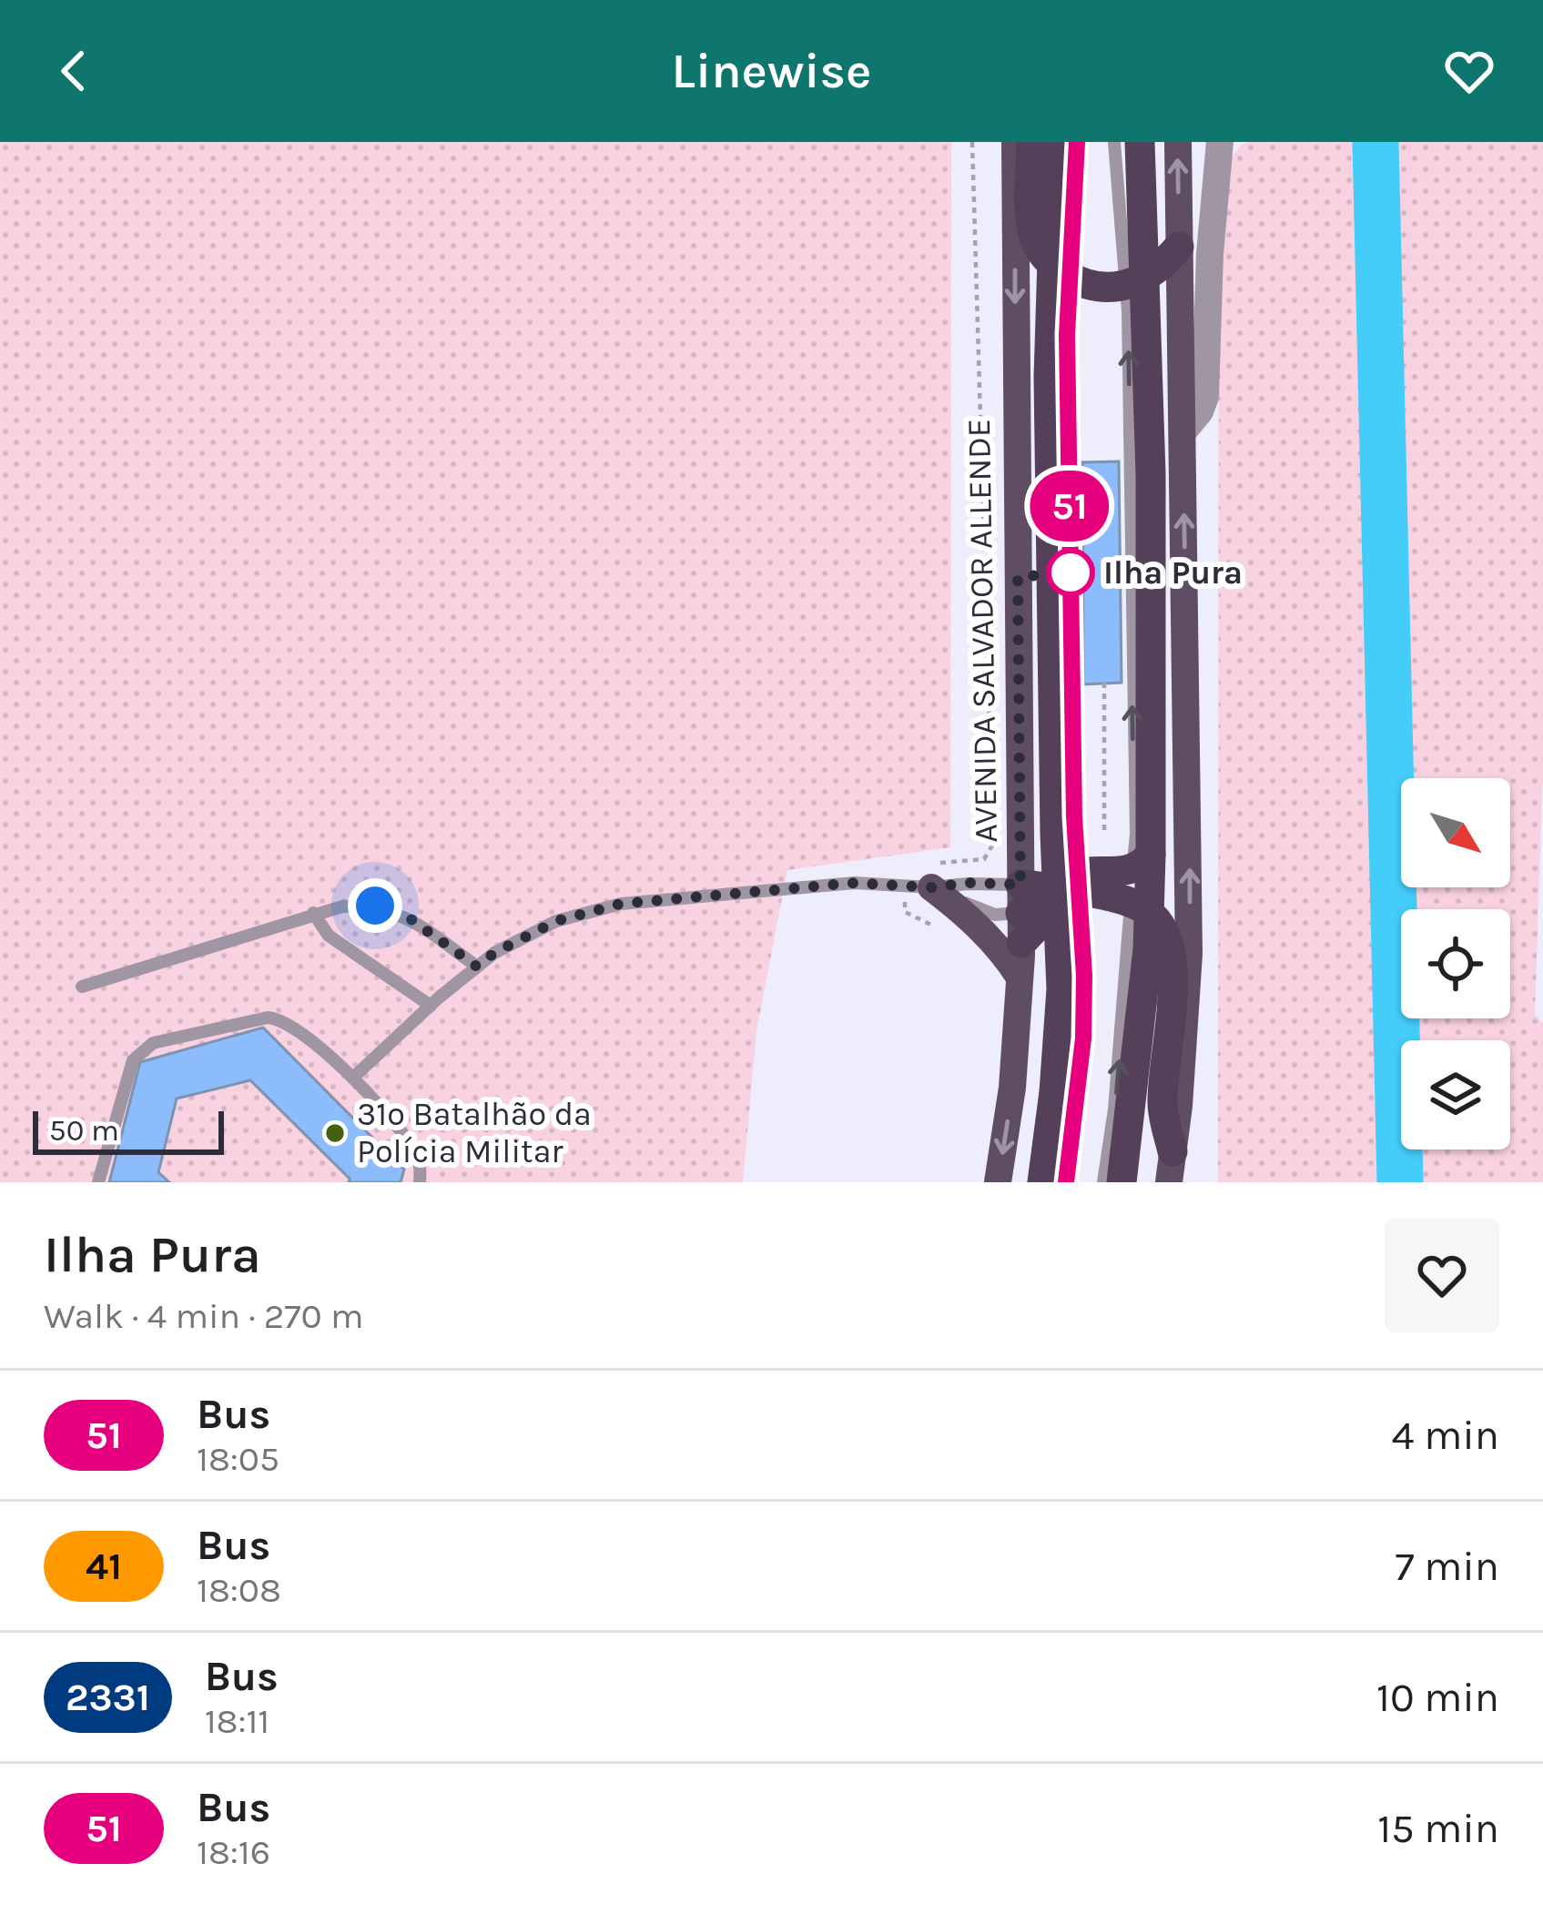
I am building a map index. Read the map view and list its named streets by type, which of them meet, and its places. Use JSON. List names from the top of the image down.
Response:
{
  "streets": {
    "highway": ["AVENIDA SALVADOR ALLENDE"]
  },
  "places": ["Ilha Pura", "31º Batalhão da Polícia Militar"],
  "lines": ["bus line 51"],
  "scale_bar": "50 m",
  "north": "bottom right",
  "page": {
    "header": "Linewise",
    "on_map": "51",
    "scale": "50 m",
    "heading": ["Ilha Pura", "Walk · 4 min · 270 m"],
    "list": [
      {
        "mark": "51",
        "name": "Bus",
        "note": "18:05",
        "value": "4 min"
      },
      {
        "mark": "41",
        "name": "Bus",
        "note": "18:08",
        "value": "7 min"
      },
      {
        "mark": "2331",
        "name": "Bus",
        "note": "18:11",
        "value": "10 min"
      },
      {
        "mark": "51",
        "name": "Bus",
        "note": "18:16",
        "value": "15 min"
      }
    ]
  }
}
